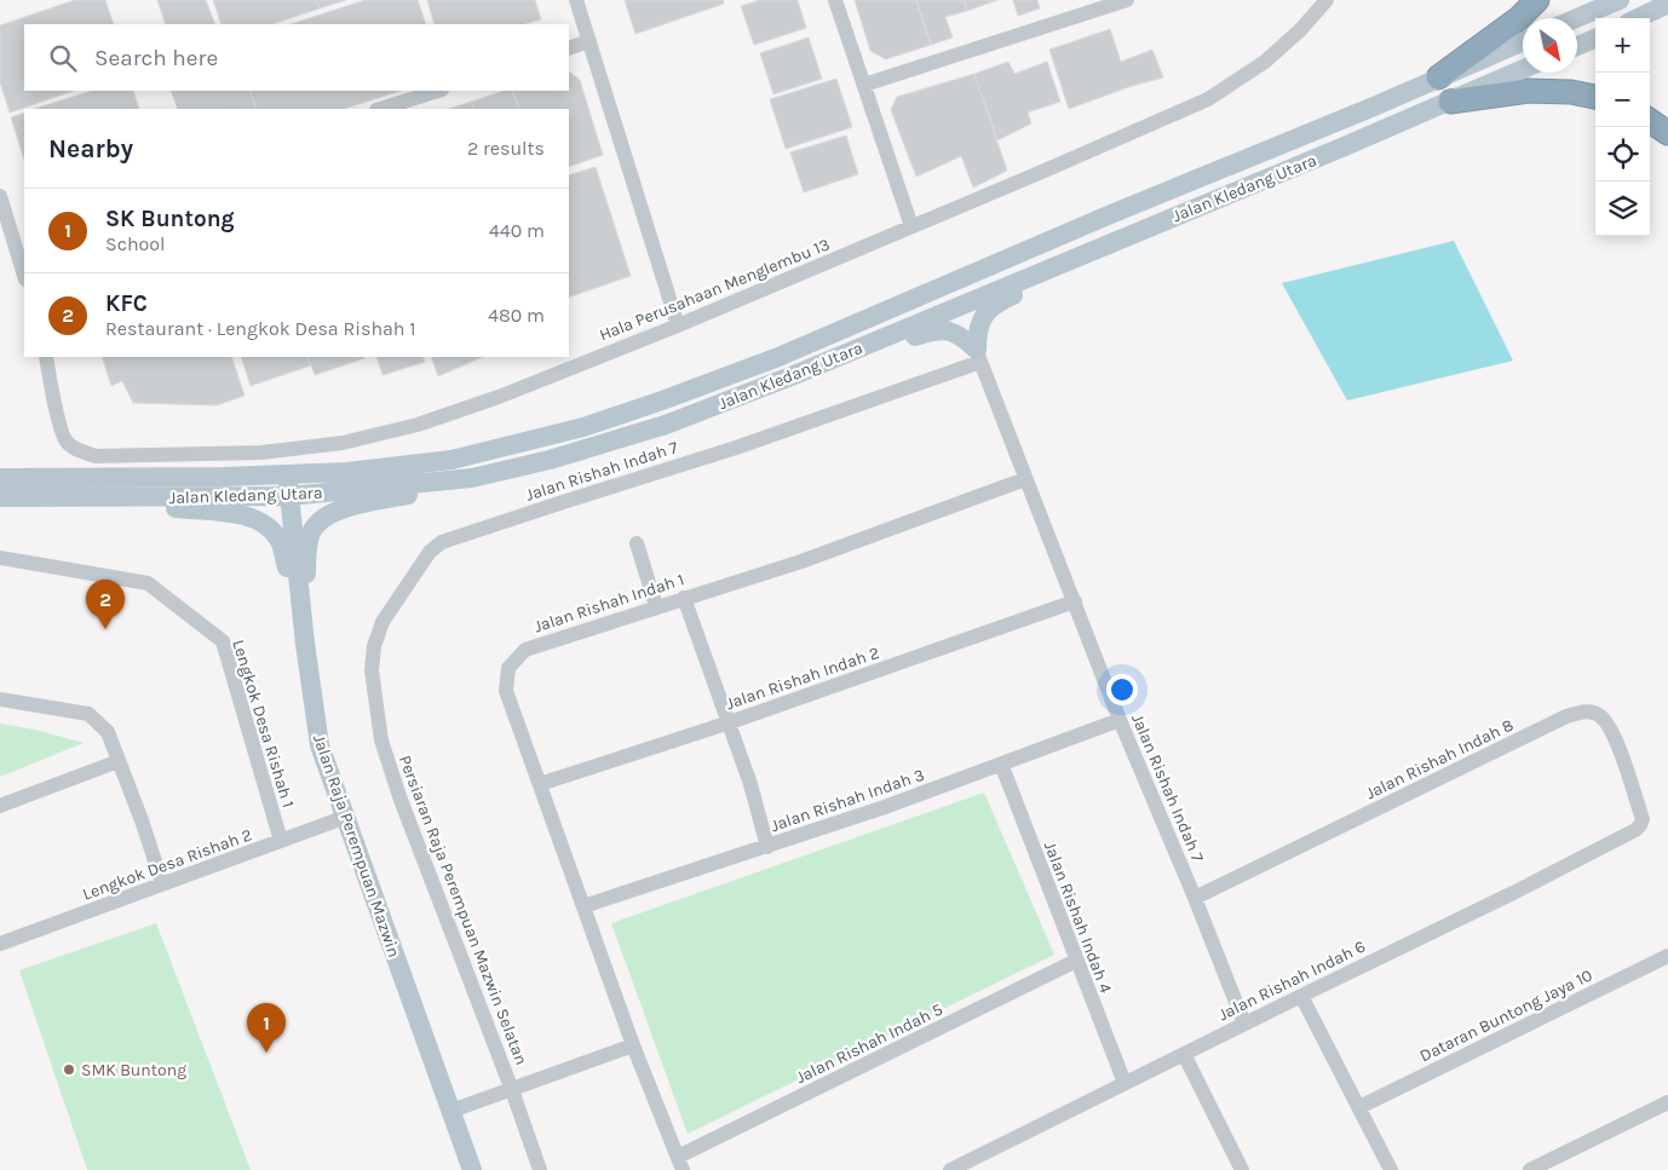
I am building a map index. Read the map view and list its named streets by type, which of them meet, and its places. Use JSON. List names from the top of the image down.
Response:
{
  "streets": {
    "main road": ["Jalan Kledang Utara", "Jalan Raja Perempuan Mazwin"],
    "street": [
      "Hala Perusahaan Menglembu 13",
      "Jalan Rishah Indah 7",
      "Jalan Rishah Indah 1",
      "Jalan Rishah Indah 2",
      "Lengkok Desa Rishah 1",
      "Jalan Rishah Indah 8",
      "Jalan Rishah Indah 3",
      "Lengkok Desa Rishah 2",
      "Persiaran Raja Perempuan Mazwin Selatan",
      "Jalan Rishah Indah 4",
      "Jalan Rishah Indah 6",
      "Dataran Buntong Jaya 10",
      "Jalan Rishah Indah 5"
    ]
  },
  "crossings": [
    ["Jalan Kledang Utara", "Jalan Raja Perempuan Mazwin"],
    ["Jalan Rishah Indah 7", "Jalan Rishah Indah 1"],
    ["Jalan Rishah Indah 7", "Jalan Rishah Indah 2"],
    ["Jalan Rishah Indah 7", "Jalan Rishah Indah 8"],
    ["Jalan Rishah Indah 7", "Jalan Rishah Indah 3"],
    ["Jalan Rishah Indah 7", "Persiaran Raja Perempuan Mazwin Selatan"],
    ["Jalan Rishah Indah 7", "Jalan Rishah Indah 6"],
    ["Jalan Rishah Indah 1", "Jalan Rishah Indah 2"],
    ["Jalan Rishah Indah 1", "Jalan Rishah Indah 3"],
    ["Jalan Rishah Indah 1", "Jalan Rishah Indah 5"],
    ["Lengkok Desa Rishah 1", "Lengkok Desa Rishah 2"],
    ["Jalan Rishah Indah 8", "Jalan Rishah Indah 6"],
    ["Jalan Rishah Indah 3", "Jalan Rishah Indah 4"],
    ["Jalan Raja Perempuan Mazwin", "Lengkok Desa Rishah 2"],
    ["Jalan Rishah Indah 4", "Jalan Rishah Indah 6"],
    ["Jalan Rishah Indah 4", "Jalan Rishah Indah 5"]
  ],
  "places": ["SMK Buntong"],
  "north": "bottom right",
  "page": {
    "map_buttons": ["+", "−"],
    "search": "Search here",
    "heading": ["Nearby", "2 results"],
    "list": [
      {
        "mark": "1",
        "name": "SK Buntong",
        "note": "School",
        "value": "440 m"
      },
      {
        "mark": "2",
        "name": "KFC",
        "note": "Restaurant · Lengkok Desa Rishah 1",
        "value": "480 m"
      }
    ],
    "pins": ["2", "1"]
  }
}
